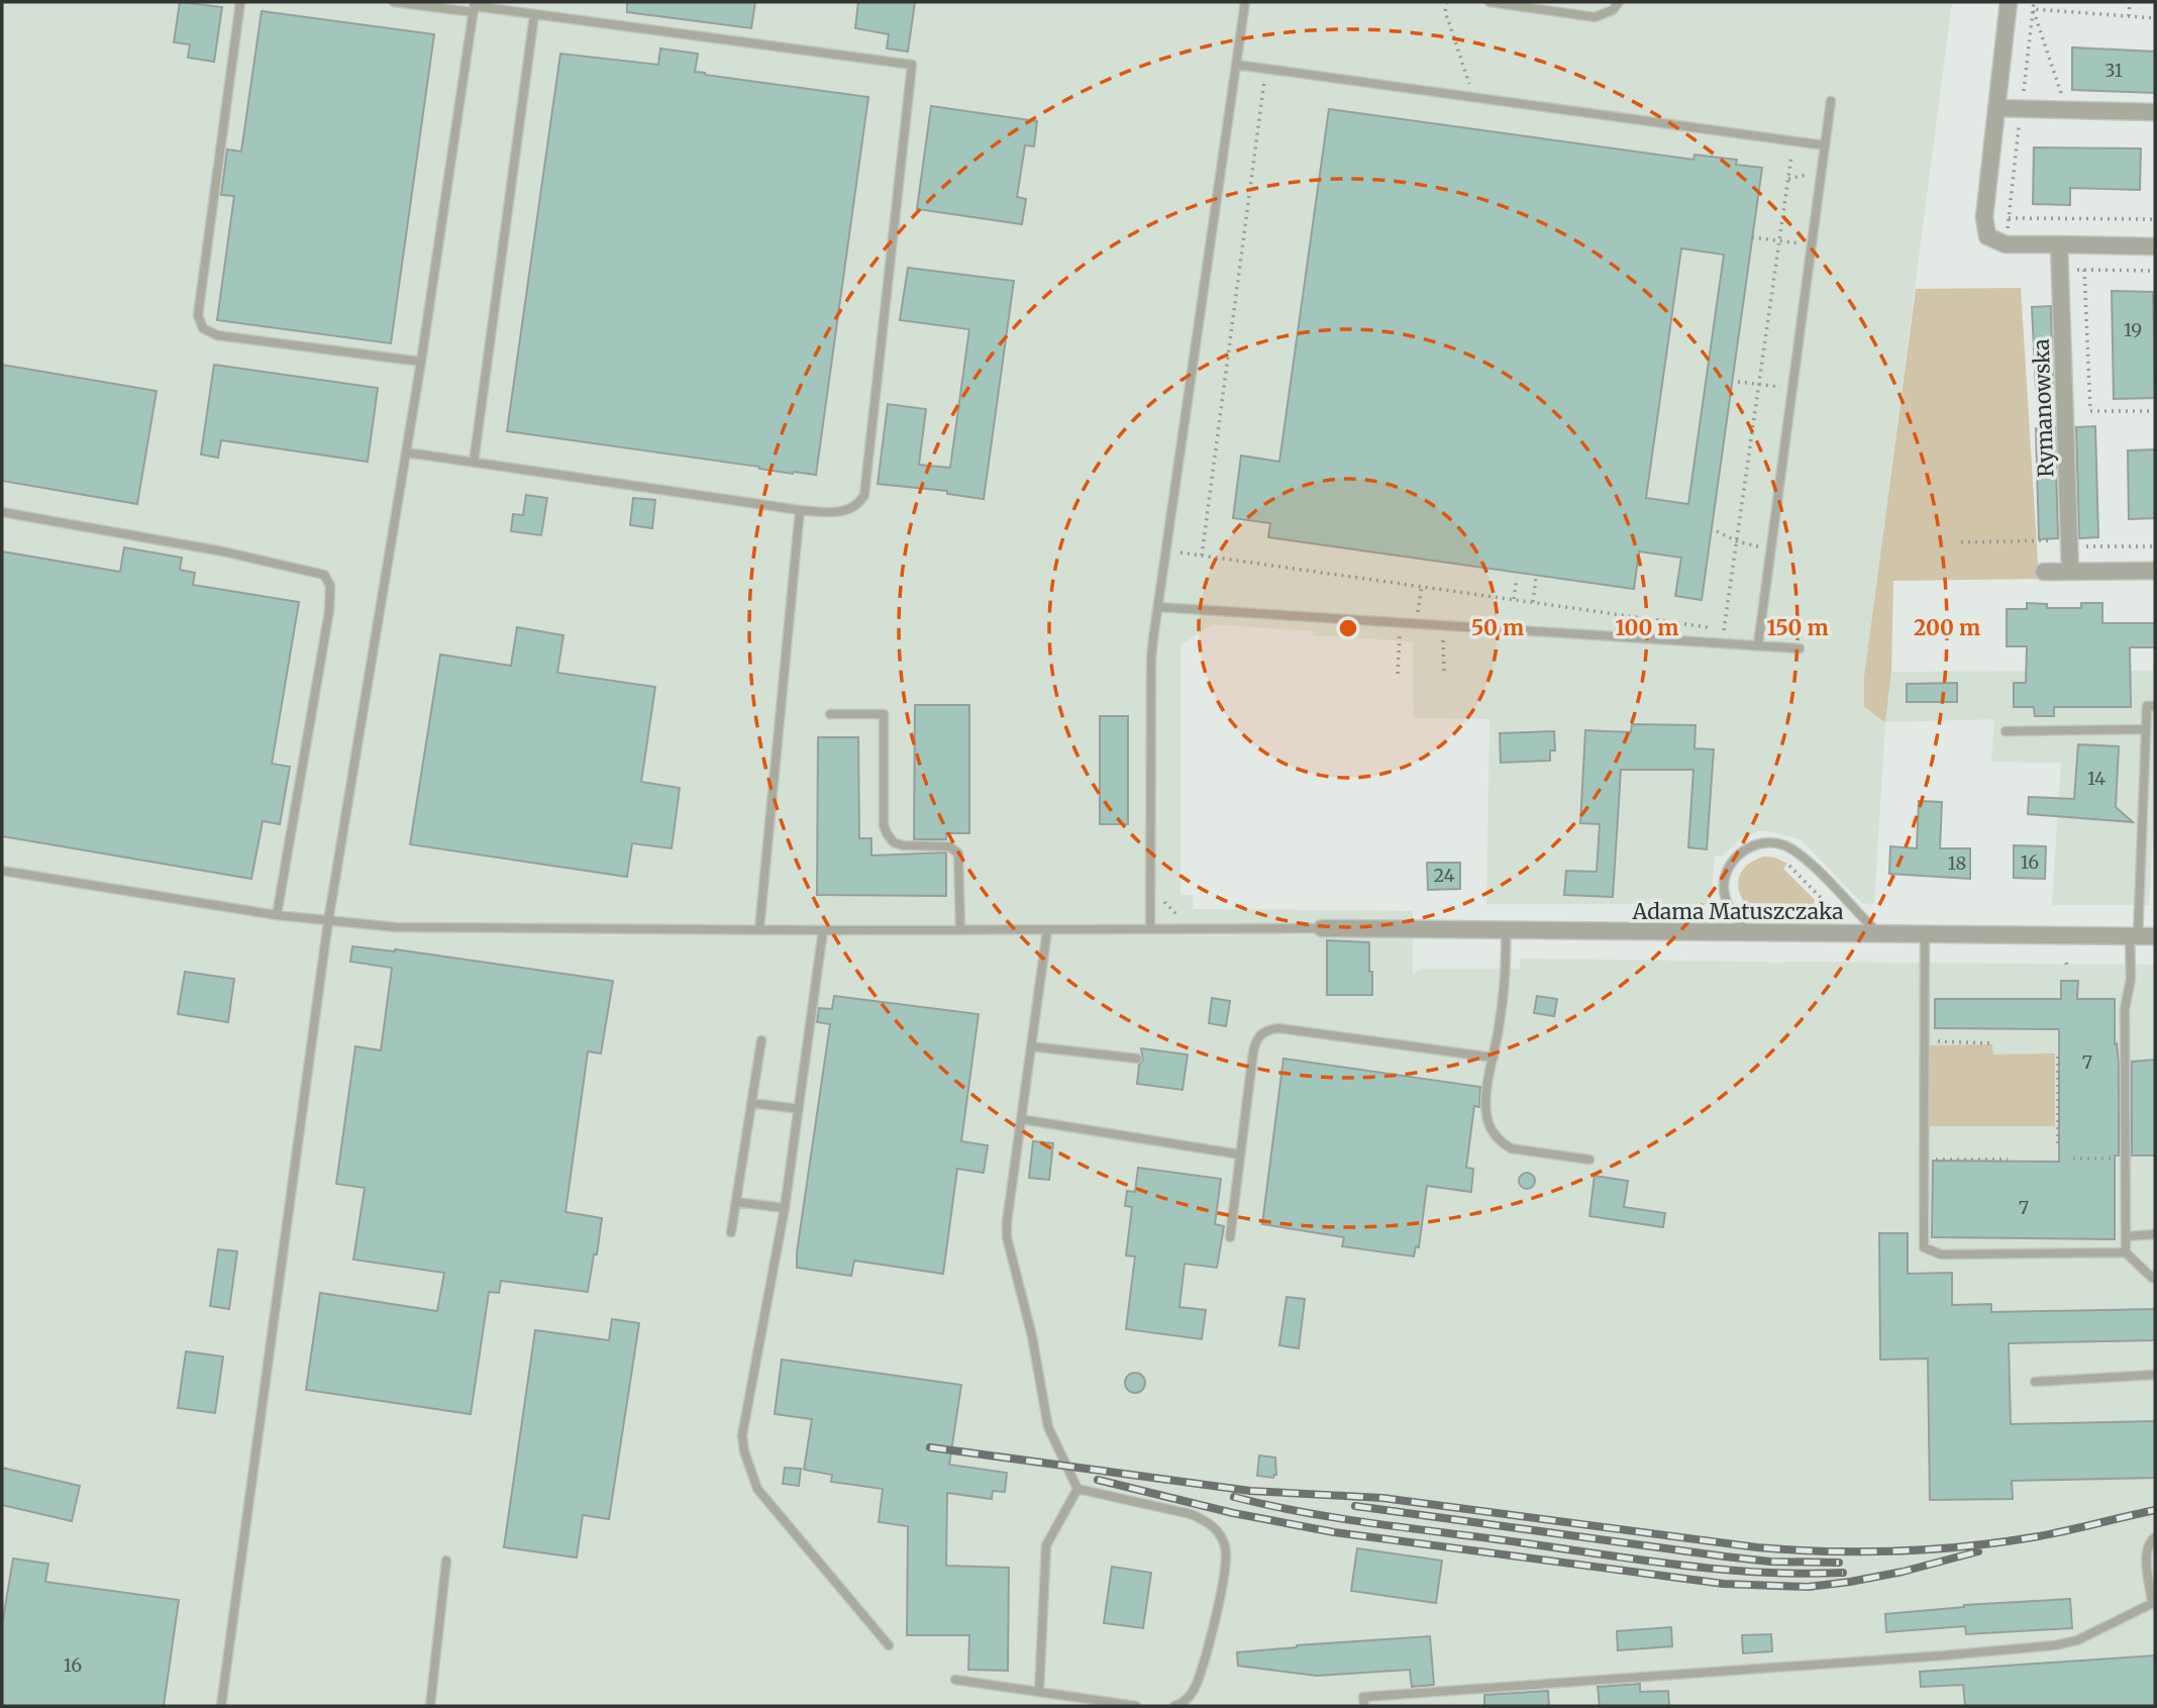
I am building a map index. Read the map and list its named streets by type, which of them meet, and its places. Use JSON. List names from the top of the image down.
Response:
{
  "streets": {
    "street": ["Rymanowska", "Adama Matuszczaka"]
  },
  "house_numbers": [
    "31",
    "19",
    "14",
    "16",
    "18",
    "24",
    "7",
    "7",
    "16"
  ],
  "rings": [
    "50 m",
    "100 m",
    "150 m",
    "200 m"
  ]
}
